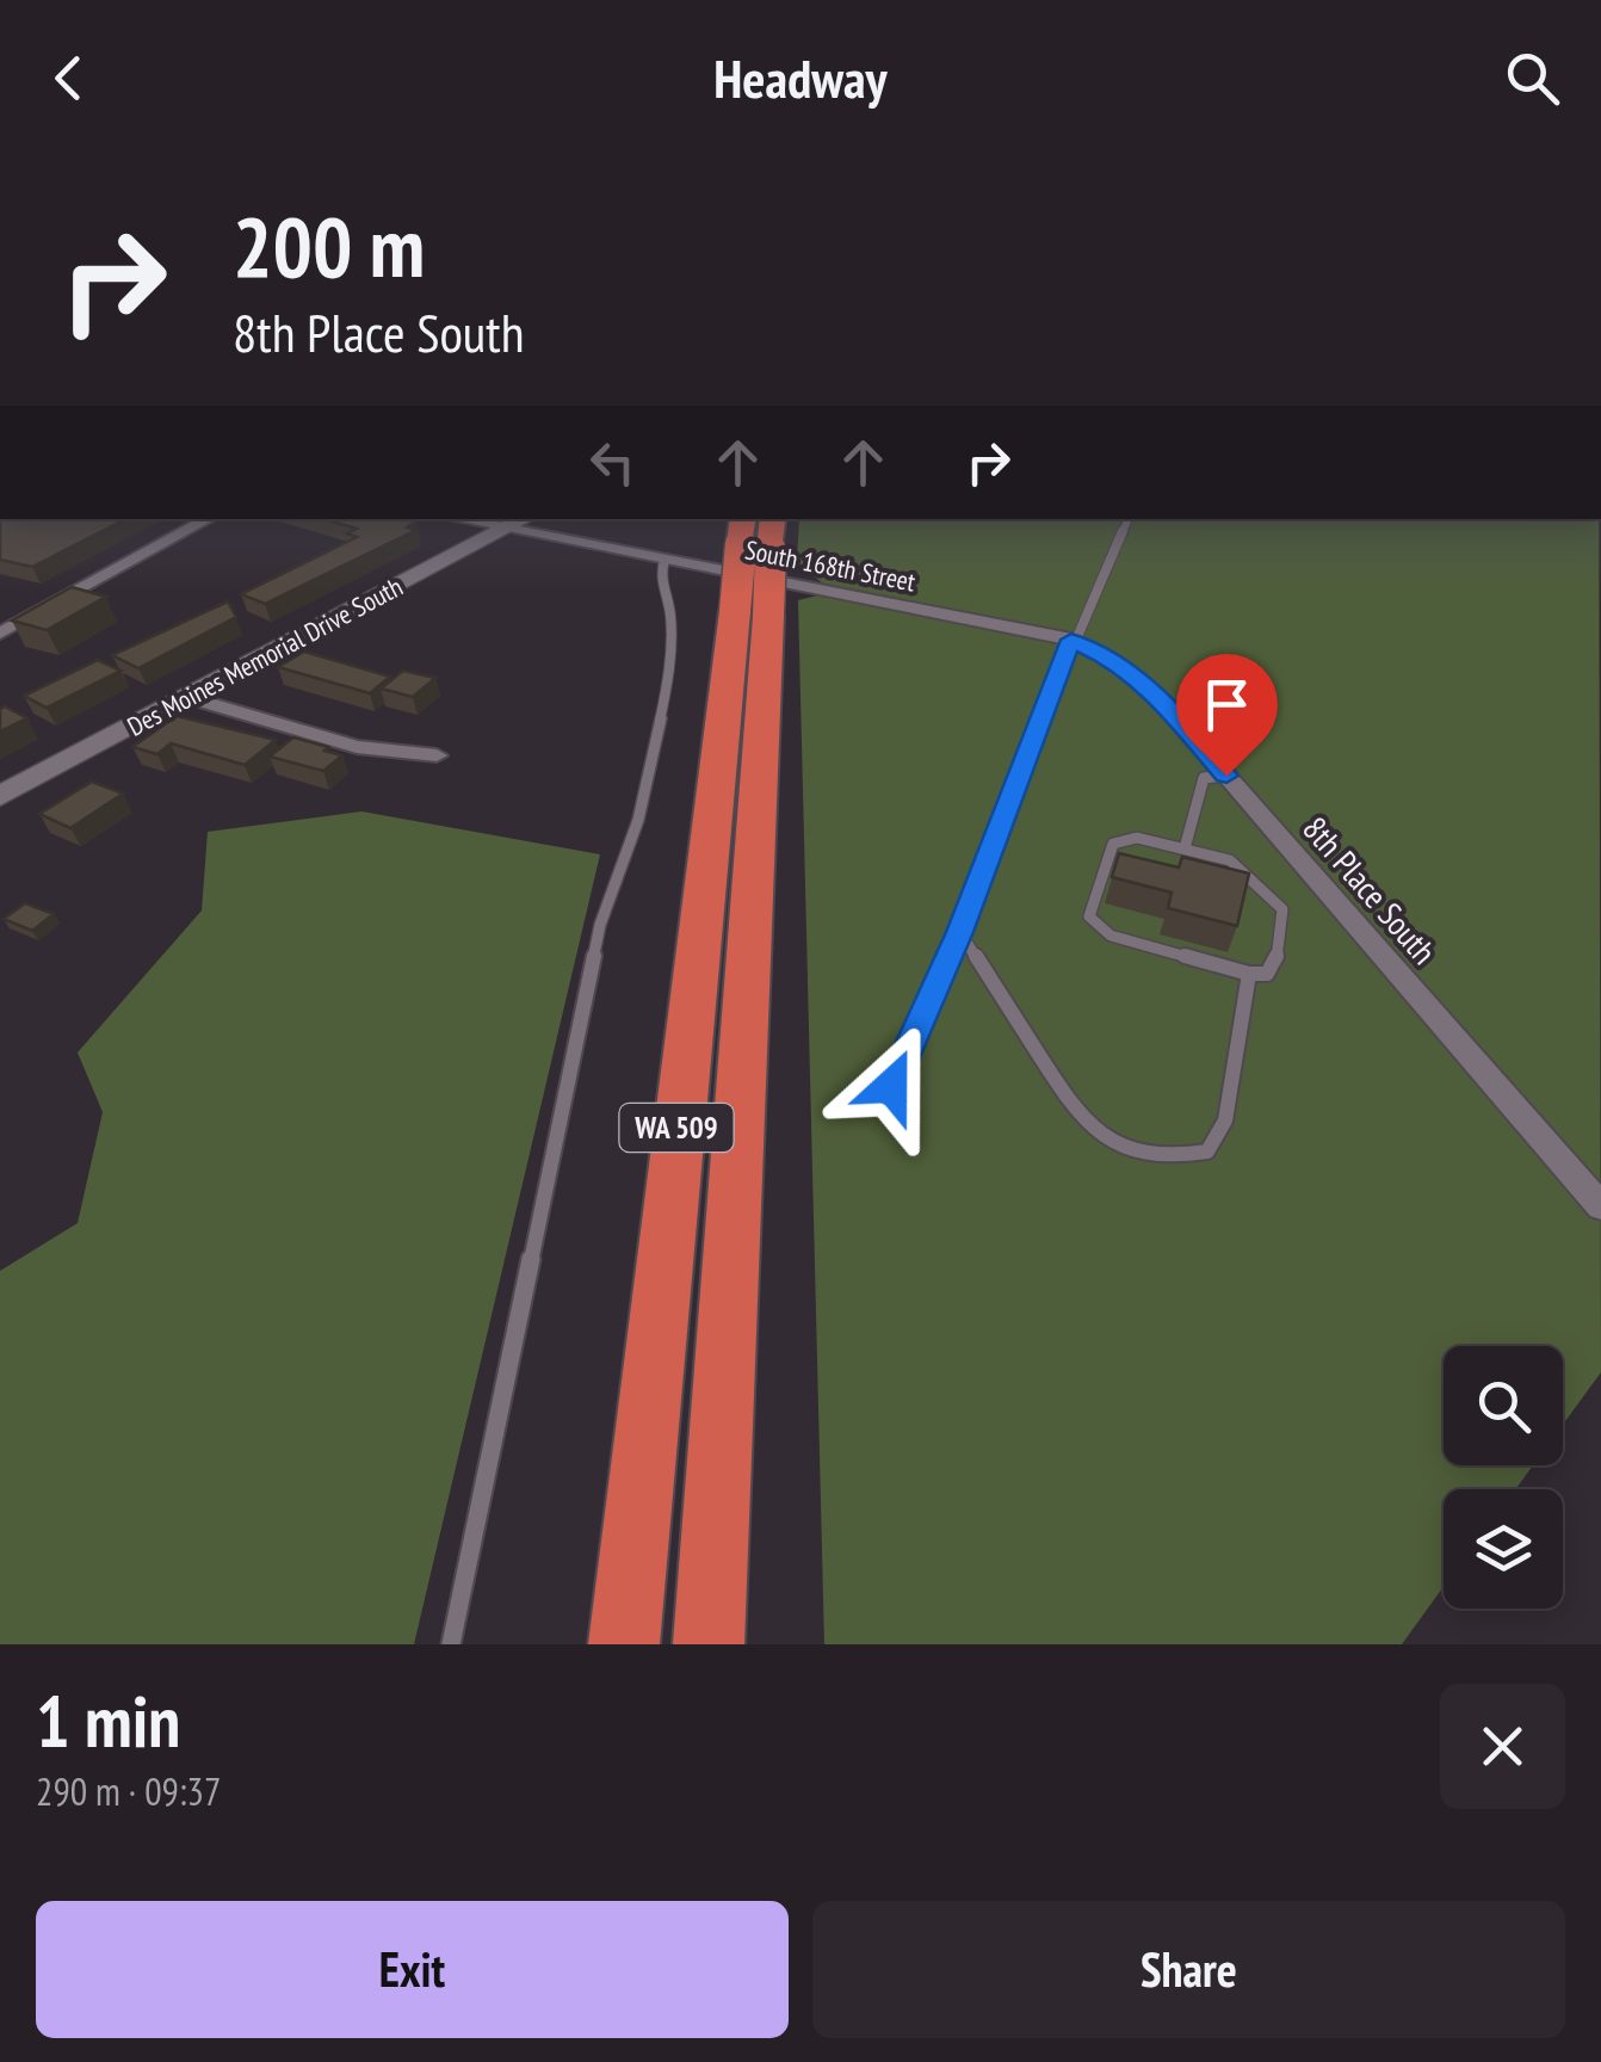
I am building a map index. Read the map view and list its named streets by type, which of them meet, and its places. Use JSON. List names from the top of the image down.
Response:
{
  "streets": {
    "highway": ["WA 509"],
    "main road": ["Des Moines Memorial Drive South"],
    "street": ["South 168th Street", "8th Place South"]
  },
  "crossings": [
    ["South 168th Street", "Des Moines Memorial Drive South"],
    ["South 168th Street", "8th Place South"]
  ],
  "page": {
    "header": "Headway",
    "turn": ["200 m", "8th Place South"],
    "heading": ["1 min", "290 m · 09:37"],
    "buttons": ["Exit", "Share"]
  }
}
